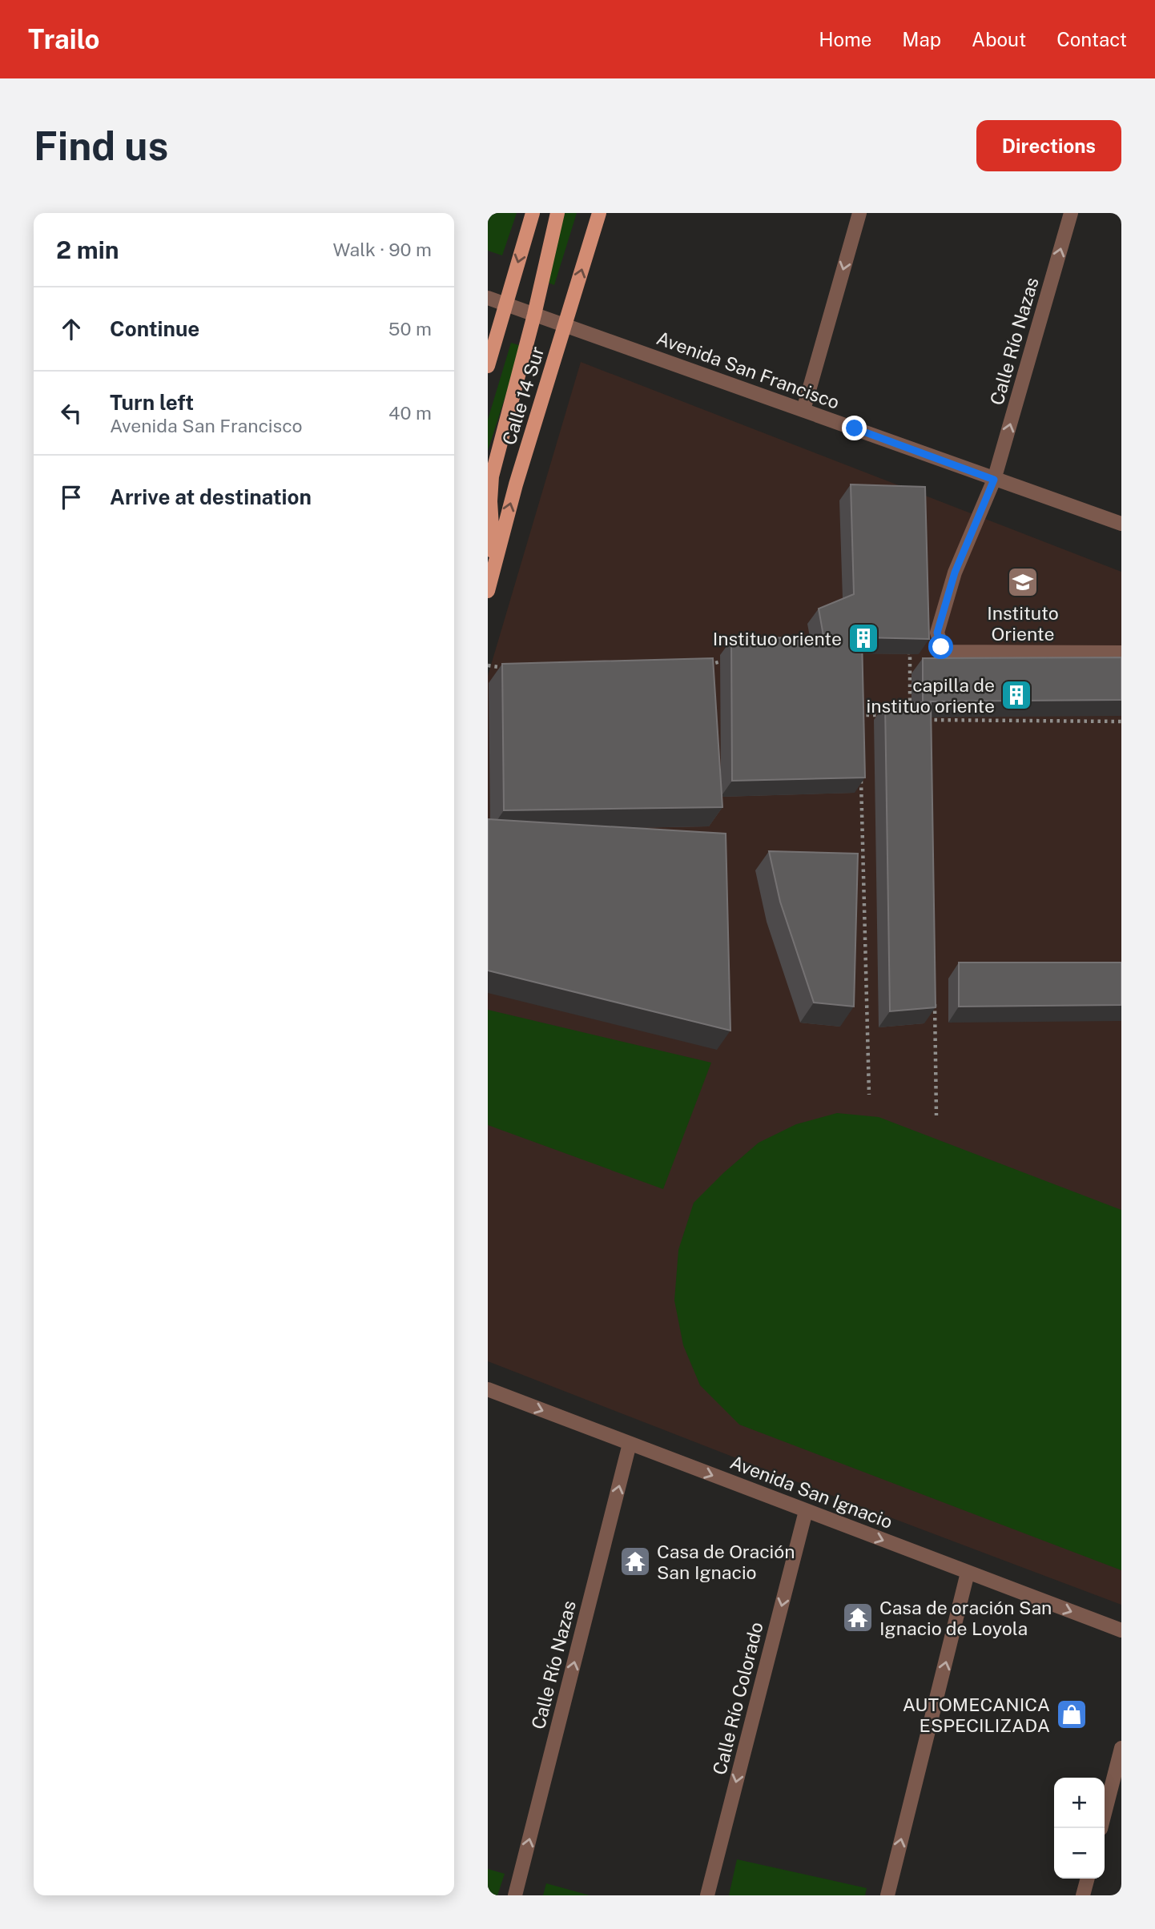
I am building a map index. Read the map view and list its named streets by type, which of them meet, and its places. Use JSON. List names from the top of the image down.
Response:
{
  "streets": {
    "main road": ["Calle 14 Sur"],
    "street": [
      "Calle Río Nazas",
      "Avenida San Francisco",
      "Avenida San Ignacio",
      "Calle Río Colorado"
    ]
  },
  "crossings": [
    ["Calle Río Nazas", "Avenida San Francisco"],
    ["Calle Río Nazas", "Avenida San Ignacio"],
    ["Avenida San Francisco", "Calle 14 Sur"],
    ["Avenida San Ignacio", "Calle Río Colorado"]
  ],
  "one_way": ["Calle Río Nazas", "Avenida San Ignacio", "Calle Río Colorado"],
  "places": {
    "school or university": ["Instituto Oriente"],
    "building": ["Instituo oriente", "capilla de instituo oriente"],
    "temple": ["Casa de Oración San Ignacio", "Casa de oración San Ignacio de Loyola"],
    "shop": ["AUTOMECANICA ESPECILIZADA"]
  },
  "page": {
    "header": "Trailo",
    "nav": [
      "Home",
      "Map",
      "About",
      "Contact"
    ],
    "buttons": "Directions",
    "title": "Find us",
    "heading": ["2 min", "Walk · 90 m"],
    "list": [
      ["Continue", "50 m"],
      ["Turn left", "Avenida San Francisco", "40 m"],
      "Arrive at destination"
    ],
    "map_buttons": ["+", "−"]
  }
}
